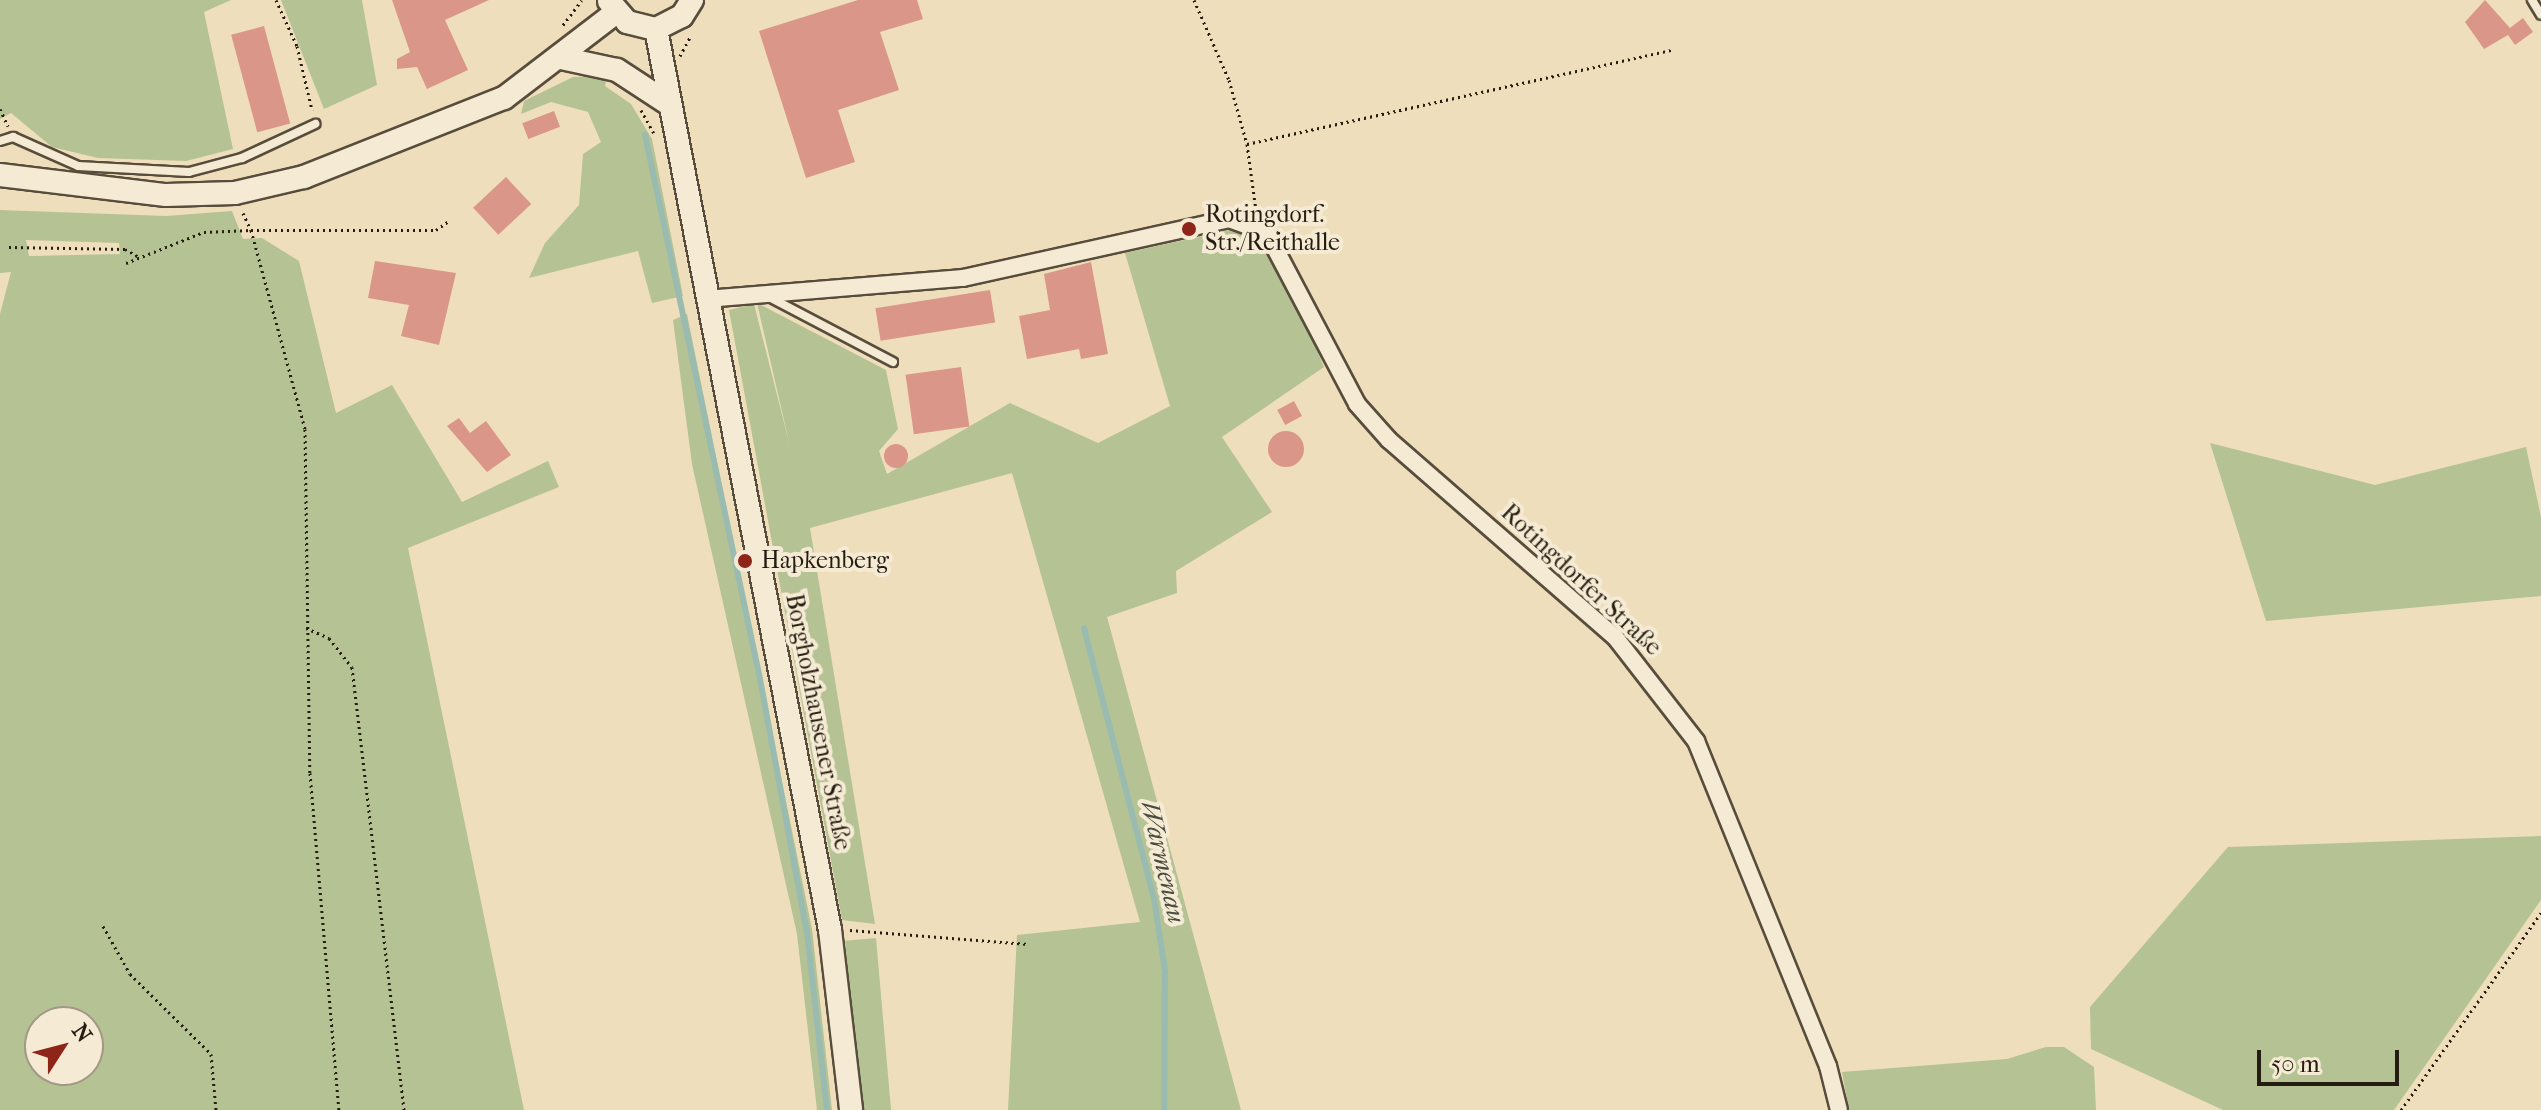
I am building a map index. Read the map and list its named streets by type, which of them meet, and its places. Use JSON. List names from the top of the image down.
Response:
{
  "streets": {
    "main road": ["Borgholzhausener Straße"],
    "street": ["Rotingdorfer Straße"]
  },
  "water": ["Warmenau"],
  "places": ["Rotingdorf. Str./Reithalle", "Hapkenberg"],
  "scale_bar": "50 m",
  "north": "top right"
}
